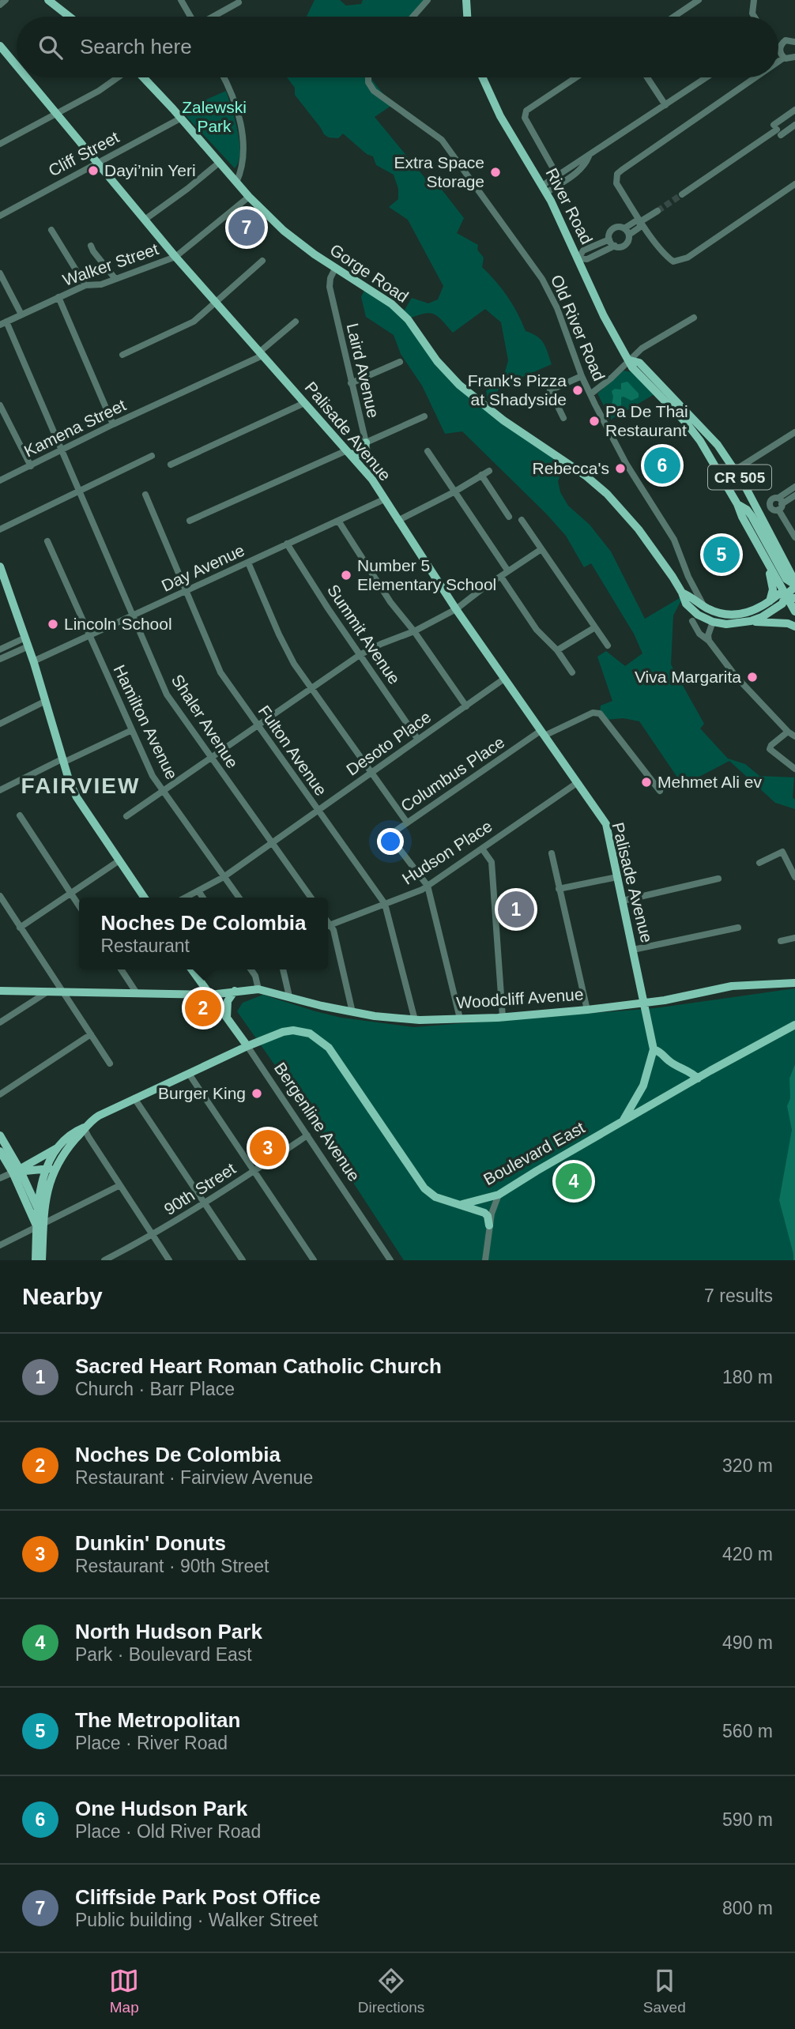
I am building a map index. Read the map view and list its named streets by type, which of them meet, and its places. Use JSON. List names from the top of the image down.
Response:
{
  "streets": {
    "main road": [
      "River Road",
      "Gorge Road",
      "Palisade Avenue",
      "CR 505",
      "Woodcliff Avenue",
      "Bergenline Avenue",
      "Boulevard East"
    ],
    "street": [
      "Cliff Street",
      "Walker Street",
      "Old River Road",
      "Laird Avenue",
      "Kamena Street",
      "Day Avenue",
      "Summit Avenue",
      "Shaler Avenue",
      "Hamilton Avenue",
      "Desoto Place",
      "Fulton Avenue",
      "Columbus Place",
      "Hudson Place",
      "90th Street"
    ]
  },
  "crossings": [
    ["Cliff Street", "Gorge Road"],
    ["Cliff Street", "Palisade Avenue"],
    ["River Road", "Gorge Road"],
    ["Walker Street", "Gorge Road"],
    ["Walker Street", "Palisade Avenue"],
    ["Walker Street", "Shaler Avenue"],
    ["Gorge Road", "Old River Road"],
    ["Gorge Road", "Laird Avenue"],
    ["Laird Avenue", "Palisade Avenue"],
    ["Kamena Street", "Palisade Avenue"],
    ["Kamena Street", "Shaler Avenue"],
    ["Palisade Avenue", "Day Avenue"],
    ["Palisade Avenue", "Desoto Place"],
    ["Palisade Avenue", "Columbus Place"],
    ["Palisade Avenue", "Hudson Place"],
    ["Palisade Avenue", "Woodcliff Avenue"],
    ["Day Avenue", "Summit Avenue"],
    ["Day Avenue", "Shaler Avenue"],
    ["Day Avenue", "Hamilton Avenue"],
    ["Day Avenue", "Fulton Avenue"],
    ["Summit Avenue", "Desoto Place"],
    ["Shaler Avenue", "Desoto Place"],
    ["Hamilton Avenue", "Desoto Place"],
    ["Desoto Place", "Fulton Avenue"],
    ["Fulton Avenue", "Hudson Place"],
    ["Fulton Avenue", "Woodcliff Avenue"],
    ["Woodcliff Avenue", "Bergenline Avenue"],
    ["Bergenline Avenue", "90th Street"]
  ],
  "districts": ["FAIRVIEW"],
  "parks": ["Zalewski Park"],
  "places": [
    "Dayi’nin Yeri",
    "Extra Space Storage",
    "Frank's Pizza at Shadyside",
    "Pa De Thai Restaurant",
    "Rebecca's",
    "Number 5 Elementary School",
    "Lincoln School",
    "Viva Margarita",
    "Mehmet Ali ev",
    "Burger King"
  ],
  "page": {
    "search": "Search here",
    "pins": [
      "7",
      "6",
      "5",
      "1",
      "2",
      "3",
      "4"
    ],
    "popup": ["Noches De Colombia", "Restaurant"],
    "heading": ["Nearby", "7 results"],
    "list": [
      {
        "mark": "1",
        "name": "Sacred Heart Roman Catholic Church",
        "note": "Church · Barr Place",
        "value": "180 m"
      },
      {
        "mark": "2",
        "name": "Noches De Colombia",
        "note": "Restaurant · Fairview Avenue",
        "value": "320 m"
      },
      {
        "mark": "3",
        "name": "Dunkin' Donuts",
        "note": "Restaurant · 90th Street",
        "value": "420 m"
      },
      {
        "mark": "4",
        "name": "North Hudson Park",
        "note": "Park · Boulevard East",
        "value": "490 m"
      },
      {
        "mark": "5",
        "name": "The Metropolitan",
        "note": "Place · River Road",
        "value": "560 m"
      },
      {
        "mark": "6",
        "name": "One Hudson Park",
        "note": "Place · Old River Road",
        "value": "590 m"
      },
      {
        "mark": "7",
        "name": "Cliffside Park Post Office",
        "note": "Public building · Walker Street",
        "value": "800 m"
      }
    ],
    "nav": ["Map", "Directions", "Saved"]
  }
}
